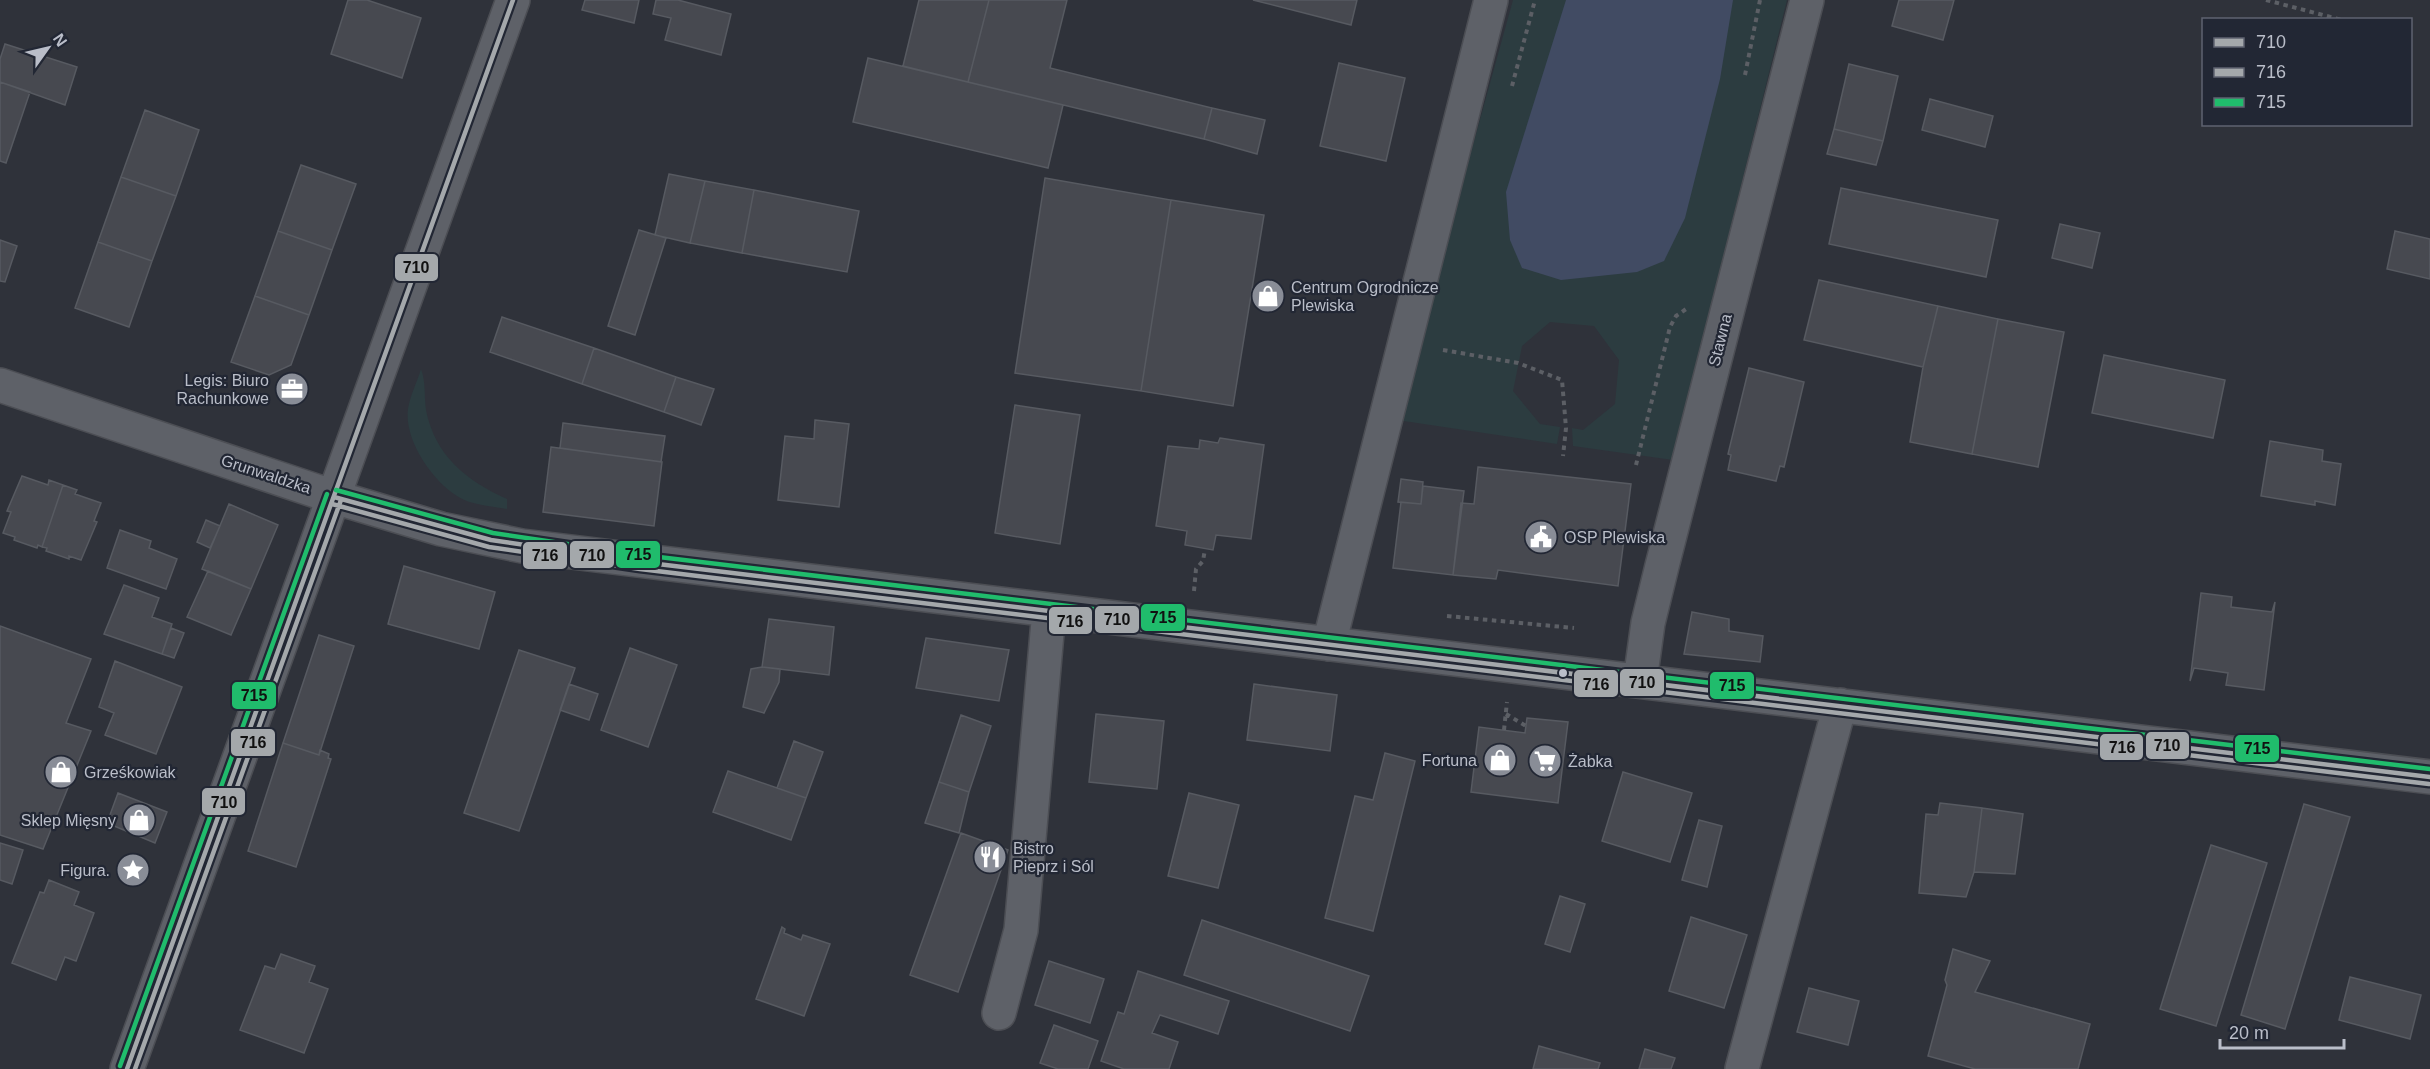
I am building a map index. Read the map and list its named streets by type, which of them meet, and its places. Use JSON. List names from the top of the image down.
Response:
{
  "streets": {
    "street": ["Stawna", "Grunwaldzka"]
  },
  "crossings": [
    ["Stawna", "Grunwaldzka"]
  ],
  "places": {
    "shop": [
      "Centrum Ogrodnicze Plewiska",
      "Fortuna",
      "Grześkowiak",
      "Sklep Mięsny"
    ],
    "office": ["Legis: Biuro Rachunkowe"],
    "public building": ["OSP Plewiska"],
    "supermarket": ["Żabka"],
    "restaurant": ["Bistro Pieprz i Sól"],
    "place": ["Figura."]
  },
  "lines": ["transit line 710", "transit line 715", "transit line 716"],
  "legend": ["710", "716", "715"],
  "scale_bar": "20 m",
  "north": "top right"
}
